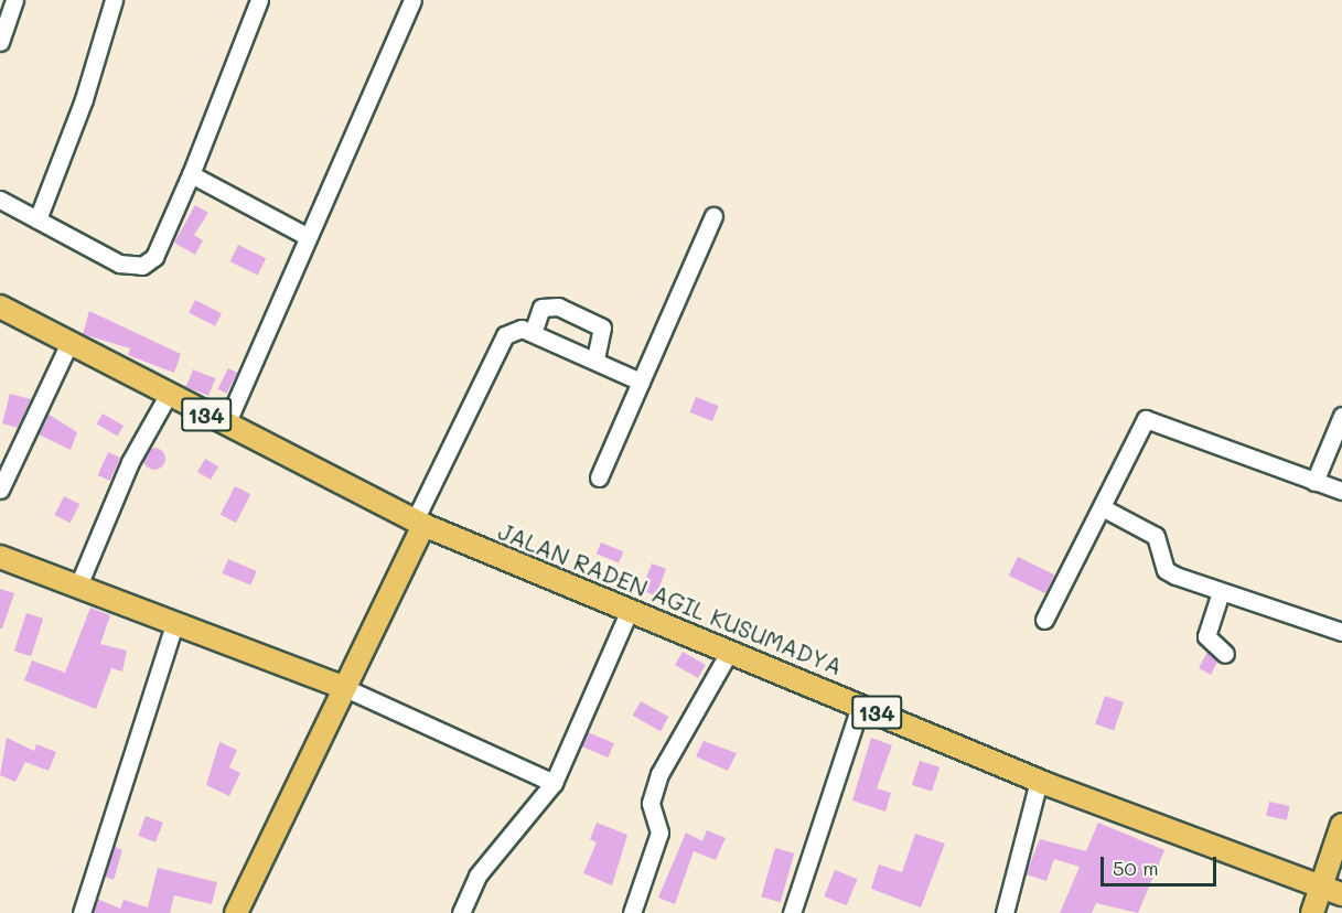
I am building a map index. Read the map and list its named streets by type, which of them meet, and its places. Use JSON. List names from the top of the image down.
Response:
{
  "streets": {
    "main road": ["134", "JALAN RADEN AGIL KUSUMADYA"]
  },
  "scale_bar": "50 m"
}
